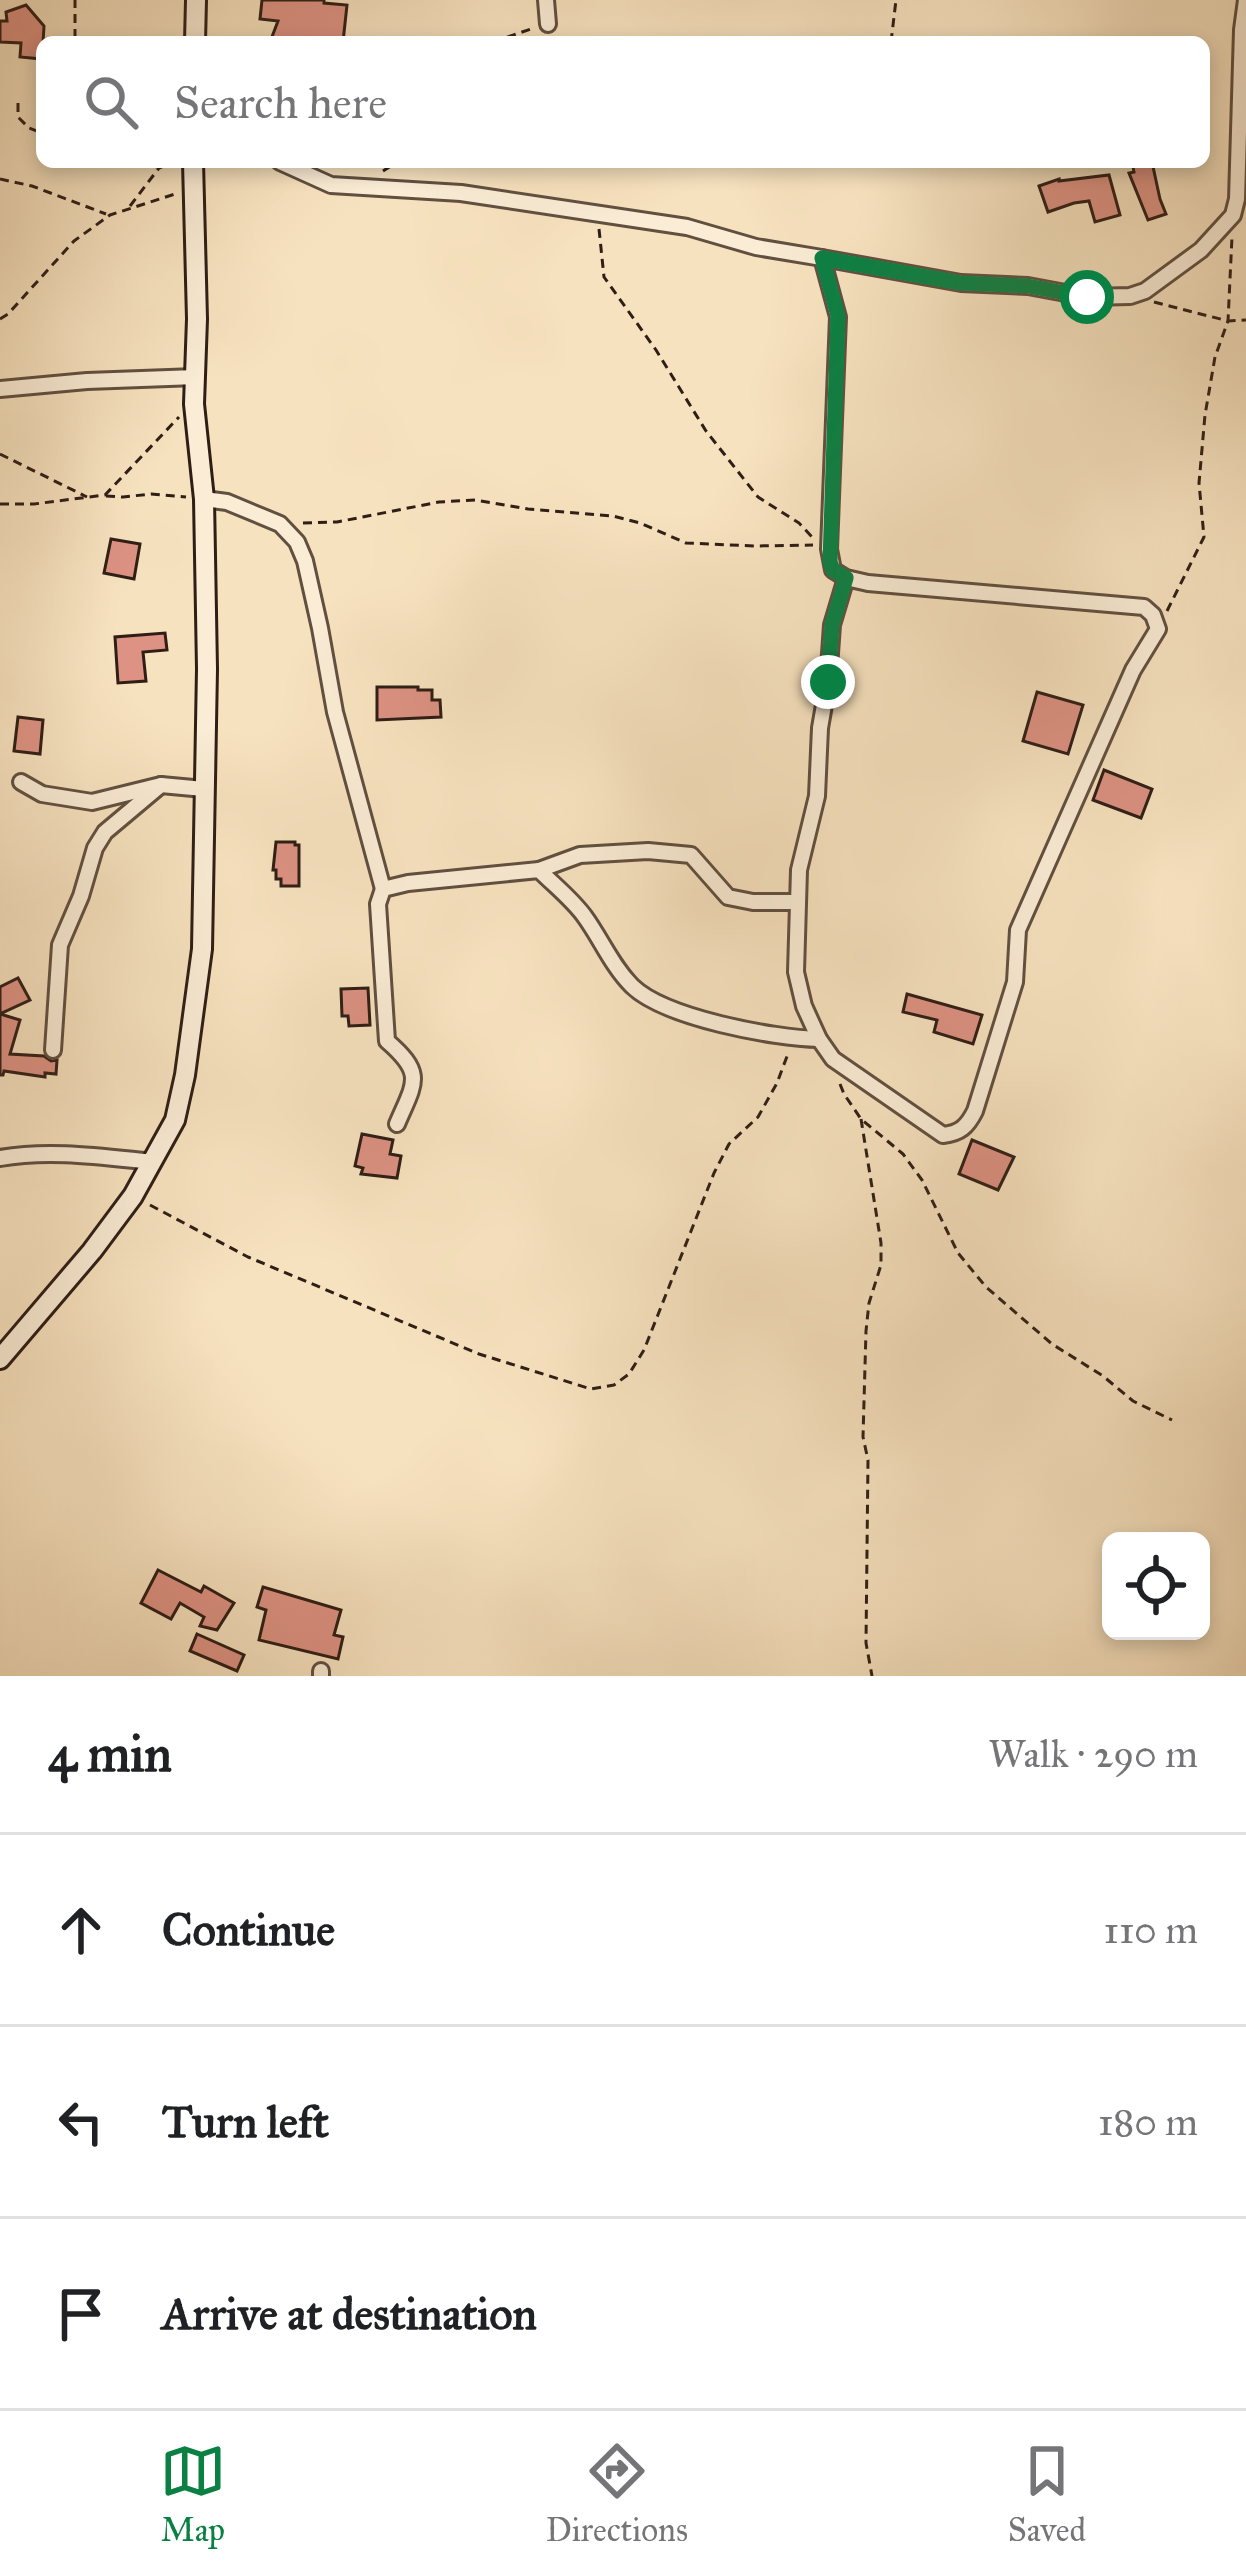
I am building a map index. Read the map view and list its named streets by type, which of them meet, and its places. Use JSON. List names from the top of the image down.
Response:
{
  "page": {
    "search": "Search here",
    "heading": ["4 min", "Walk · 290 m"],
    "list": [
      ["Continue", "110 m"],
      ["Turn left", "180 m"],
      "Arrive at destination"
    ],
    "nav": ["Map", "Directions", "Saved"]
  }
}
